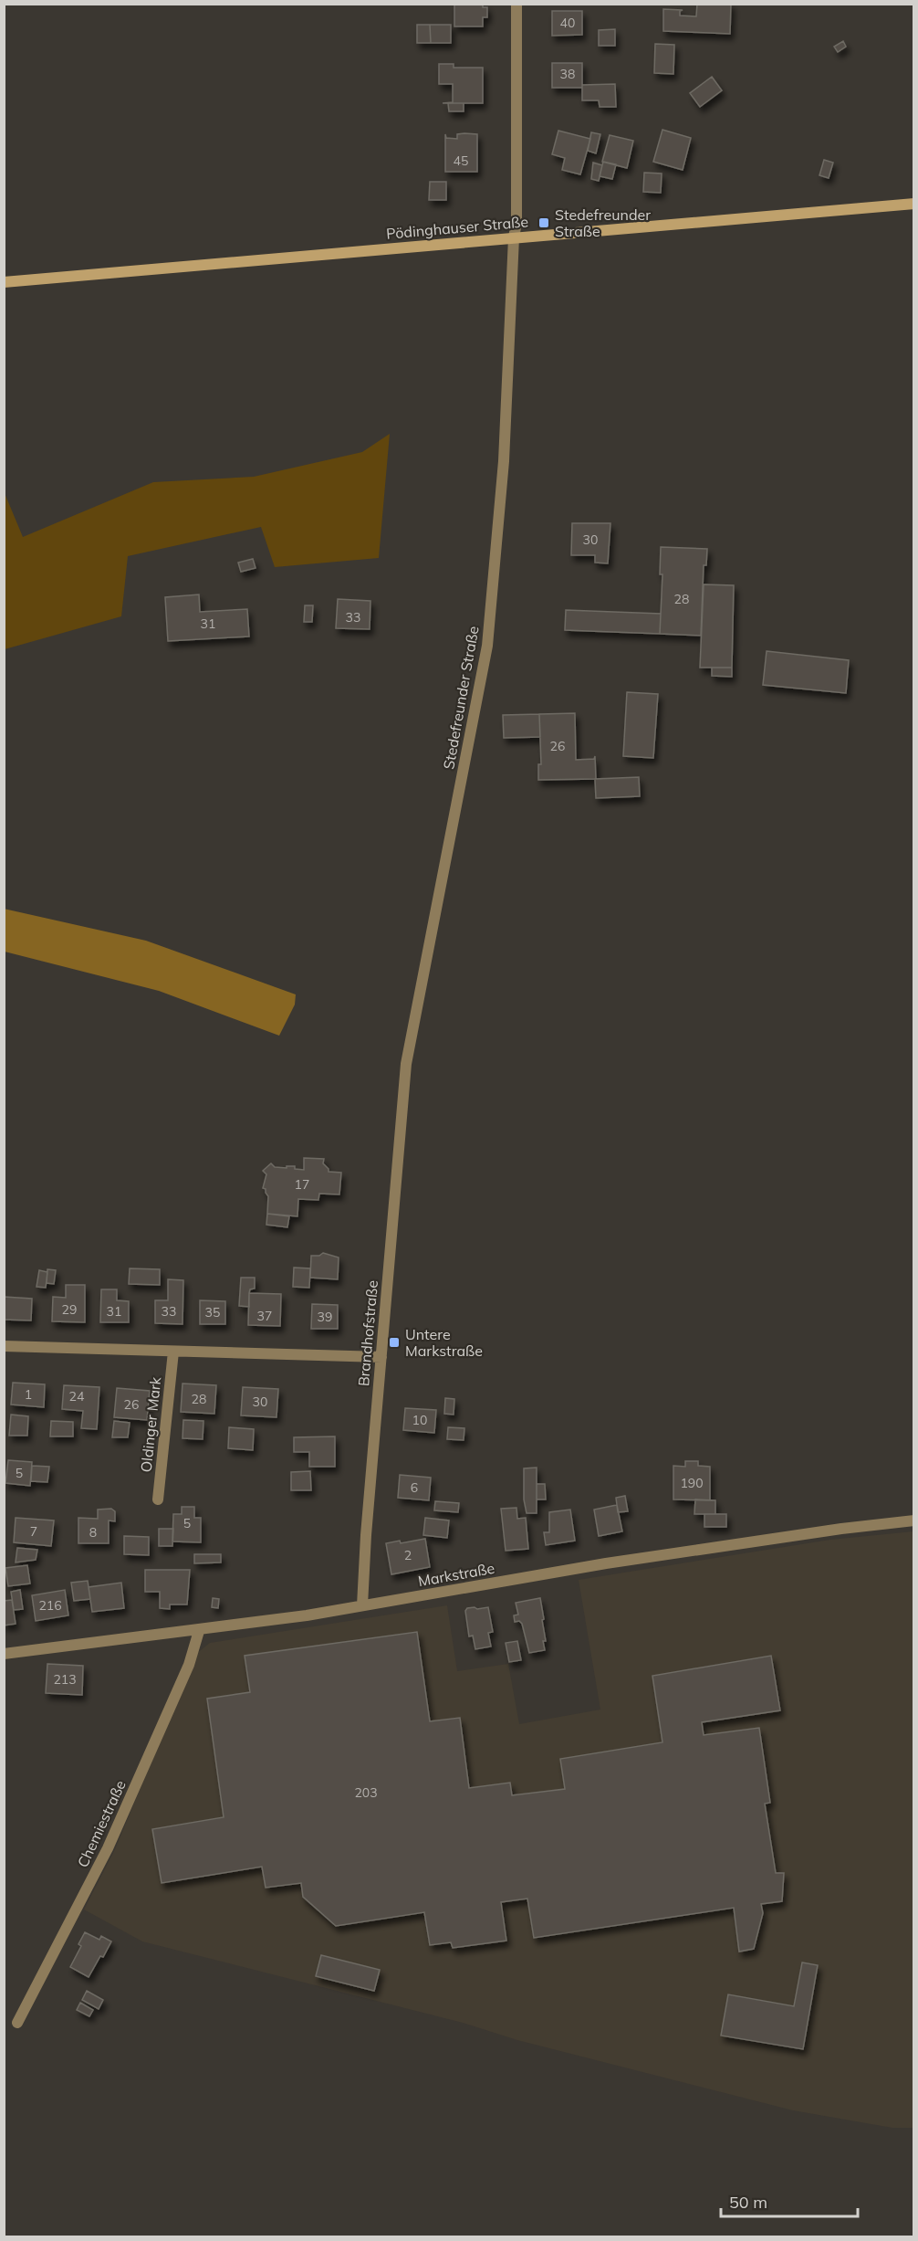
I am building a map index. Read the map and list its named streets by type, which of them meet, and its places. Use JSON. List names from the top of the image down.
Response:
{
  "streets": {
    "street": [
      "Pödinghauser Straße",
      "Stedefreunder Straße",
      "Brandhofstraße",
      "Oldinger Mark",
      "Markstraße",
      "Chemiestraße"
    ]
  },
  "crossings": [
    ["Pödinghauser Straße", "Stedefreunder Straße"],
    ["Stedefreunder Straße", "Brandhofstraße"],
    ["Brandhofstraße", "Markstraße"],
    ["Markstraße", "Chemiestraße"]
  ],
  "places": {
    "transit": ["Stedefreunder Straße", "Untere Markstraße"]
  },
  "house_numbers": [
    "40",
    "38",
    "45",
    "30",
    "28",
    "33",
    "31",
    "26",
    "17",
    "29",
    "31",
    "33",
    "35",
    "37",
    "39",
    "1",
    "24",
    "28",
    "30",
    "26",
    "10",
    "5",
    "190",
    "6",
    "5",
    "7",
    "8",
    "2",
    "216",
    "213",
    "203"
  ],
  "scale_bar": "50 m"
}
